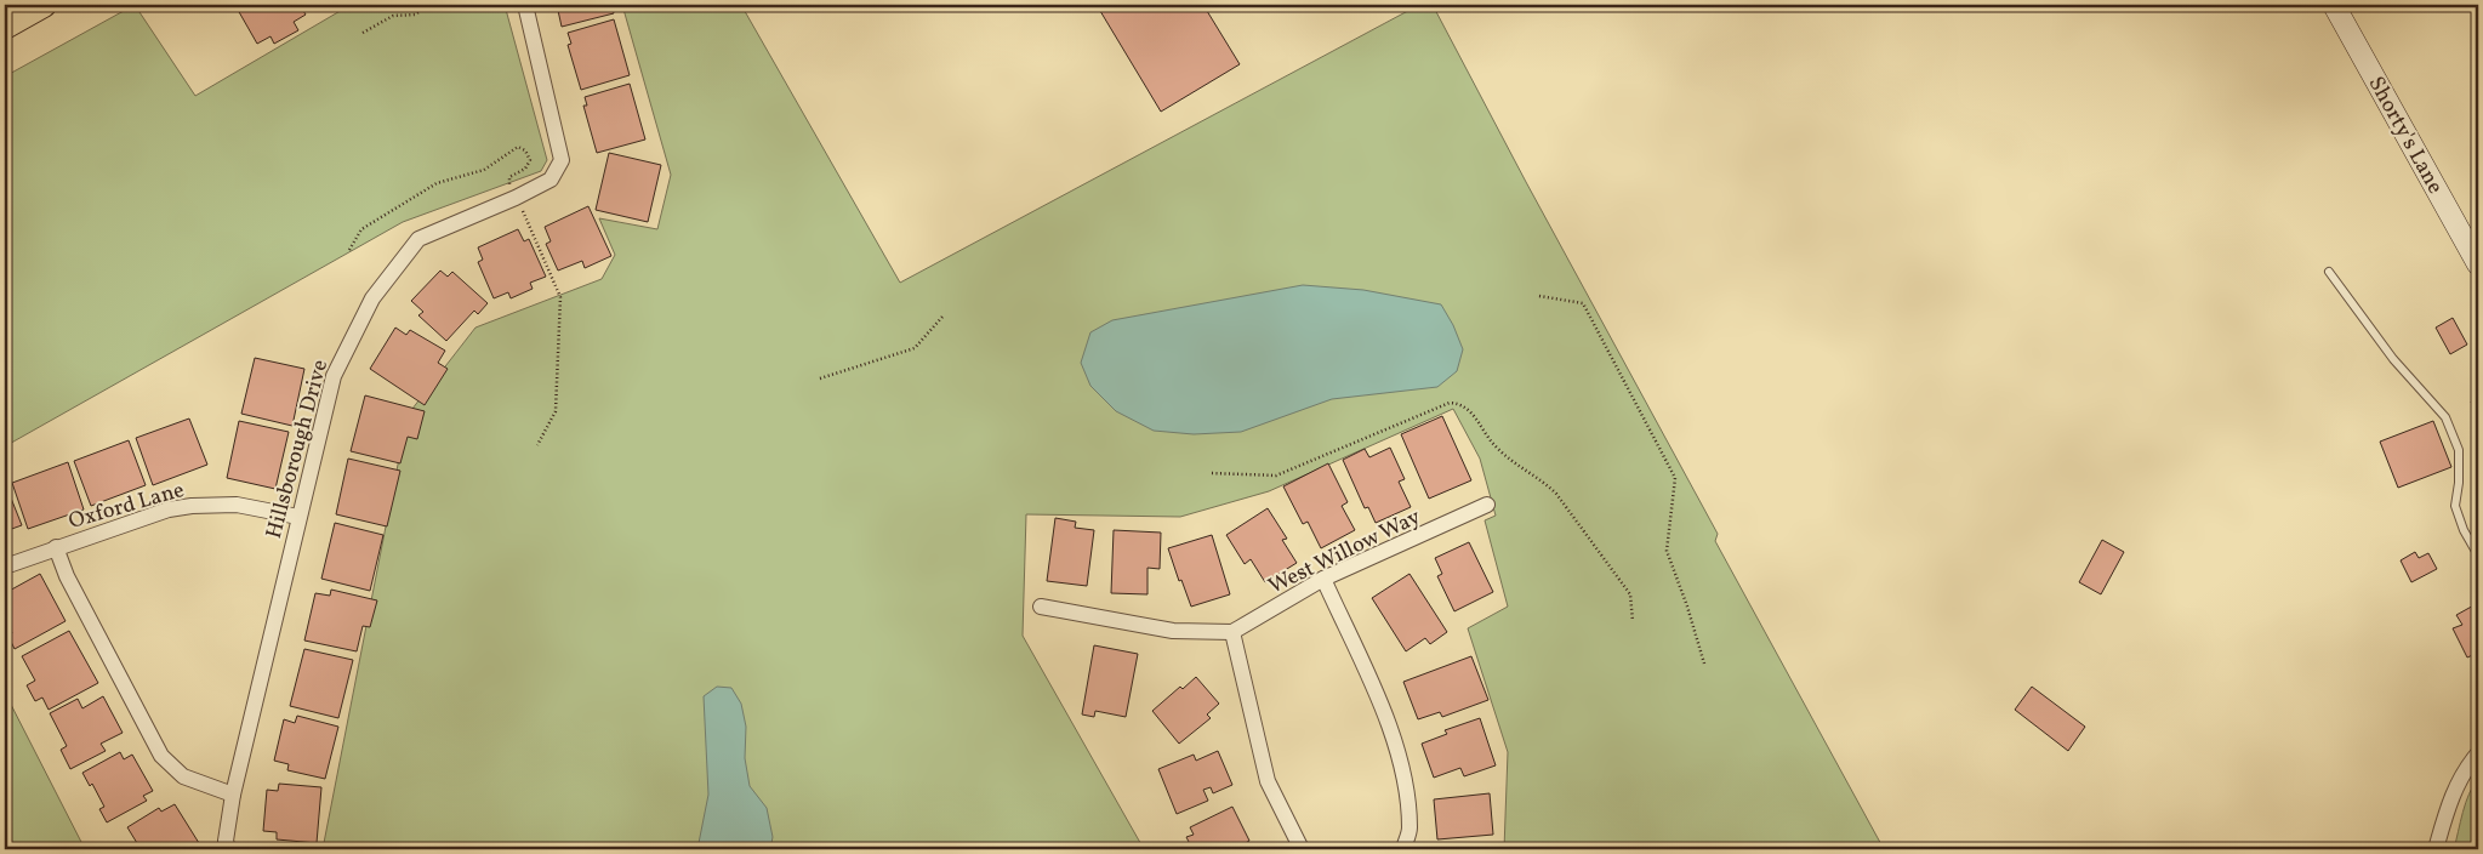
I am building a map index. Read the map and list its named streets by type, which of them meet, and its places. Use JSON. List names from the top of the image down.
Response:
{
  "streets": {
    "main road": ["Shorty's Lane"],
    "street": ["Hillsborough Drive", "Oxford Lane", "West Willow Way"]
  },
  "crossings": [
    ["Hillsborough Drive", "Oxford Lane"]
  ]
}
